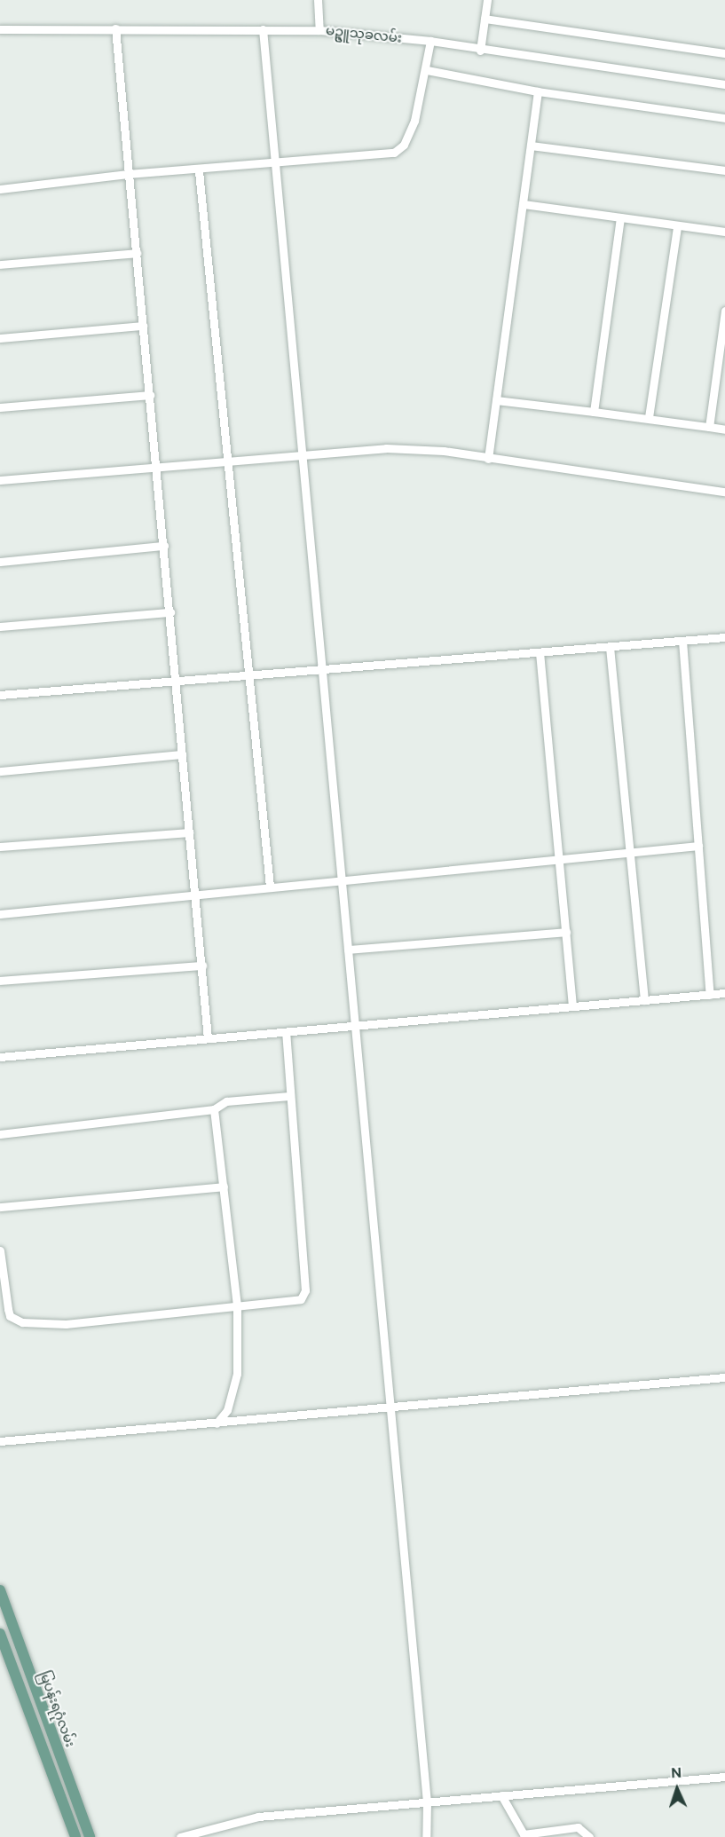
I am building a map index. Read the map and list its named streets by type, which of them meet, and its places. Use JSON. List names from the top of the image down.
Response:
{
  "streets": {
    "main road": ["မြပန်းရဂုံလမ်း"],
    "street": ["မဥ္ဇူသုခလမ်း"]
  },
  "north": "top"
}
